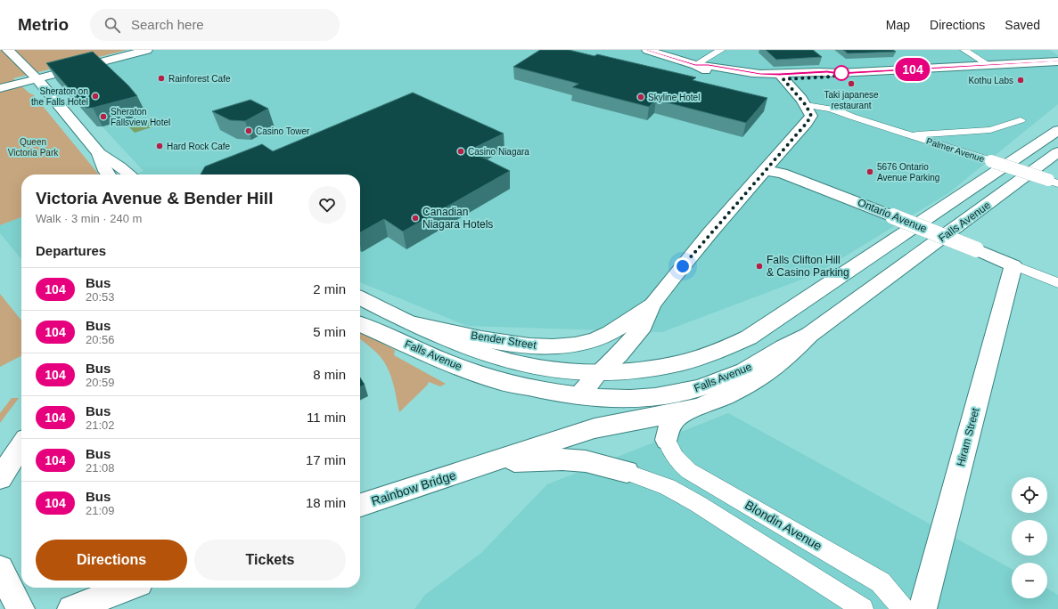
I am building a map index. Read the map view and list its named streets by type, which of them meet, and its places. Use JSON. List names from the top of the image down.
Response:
{
  "streets": {
    "main road": [
      "Ontario Avenue",
      "Falls Avenue",
      "Bender Street",
      "Hiram Street",
      "Rainbow Bridge"
    ],
    "street": ["Palmer Avenue", "Blondin Avenue"]
  },
  "crossings": [
    ["Palmer Avenue", "Falls Avenue"],
    ["Palmer Avenue", "Bender Street"],
    ["Ontario Avenue", "Bender Street"],
    ["Ontario Avenue", "Hiram Street"],
    ["Falls Avenue", "Bender Street"]
  ],
  "parks": ["Queen Victoria Park"],
  "places": [
    "Rainforest Cafe",
    "Kothu Labs",
    "Taki japanese restaurant",
    "Sheraton on the Falls Hotel",
    "Skyline Hotel",
    "Sheraton Fallsview Hotel",
    "Casino Tower",
    "Hard Rock Cafe",
    "Casino Niagara",
    "5676 Ontario Avenue Parking",
    "Canadian Niagara Hotels",
    "Falls Clifton Hill & Casino Parking"
  ],
  "lines": ["bus line 104"],
  "page": {
    "header": "Metrio",
    "search": "Search here",
    "nav": ["Map", "Directions", "Saved"],
    "on_map": "104",
    "heading": [
      ["Victoria Avenue & Bender Hill", "Walk · 3 min · 240 m"],
      "Departures"
    ],
    "list": [
      {
        "mark": "104",
        "name": "Bus",
        "note": "20:53",
        "value": "2 min"
      },
      {
        "mark": "104",
        "name": "Bus",
        "note": "20:56",
        "value": "5 min"
      },
      {
        "mark": "104",
        "name": "Bus",
        "note": "20:59",
        "value": "8 min"
      },
      {
        "mark": "104",
        "name": "Bus",
        "note": "21:02",
        "value": "11 min"
      },
      {
        "mark": "104",
        "name": "Bus",
        "note": "21:08",
        "value": "17 min"
      },
      {
        "mark": "104",
        "name": "Bus",
        "note": "21:09",
        "value": "18 min"
      }
    ],
    "map_buttons": ["+", "−"],
    "buttons": ["Directions", "Tickets"]
  }
}
